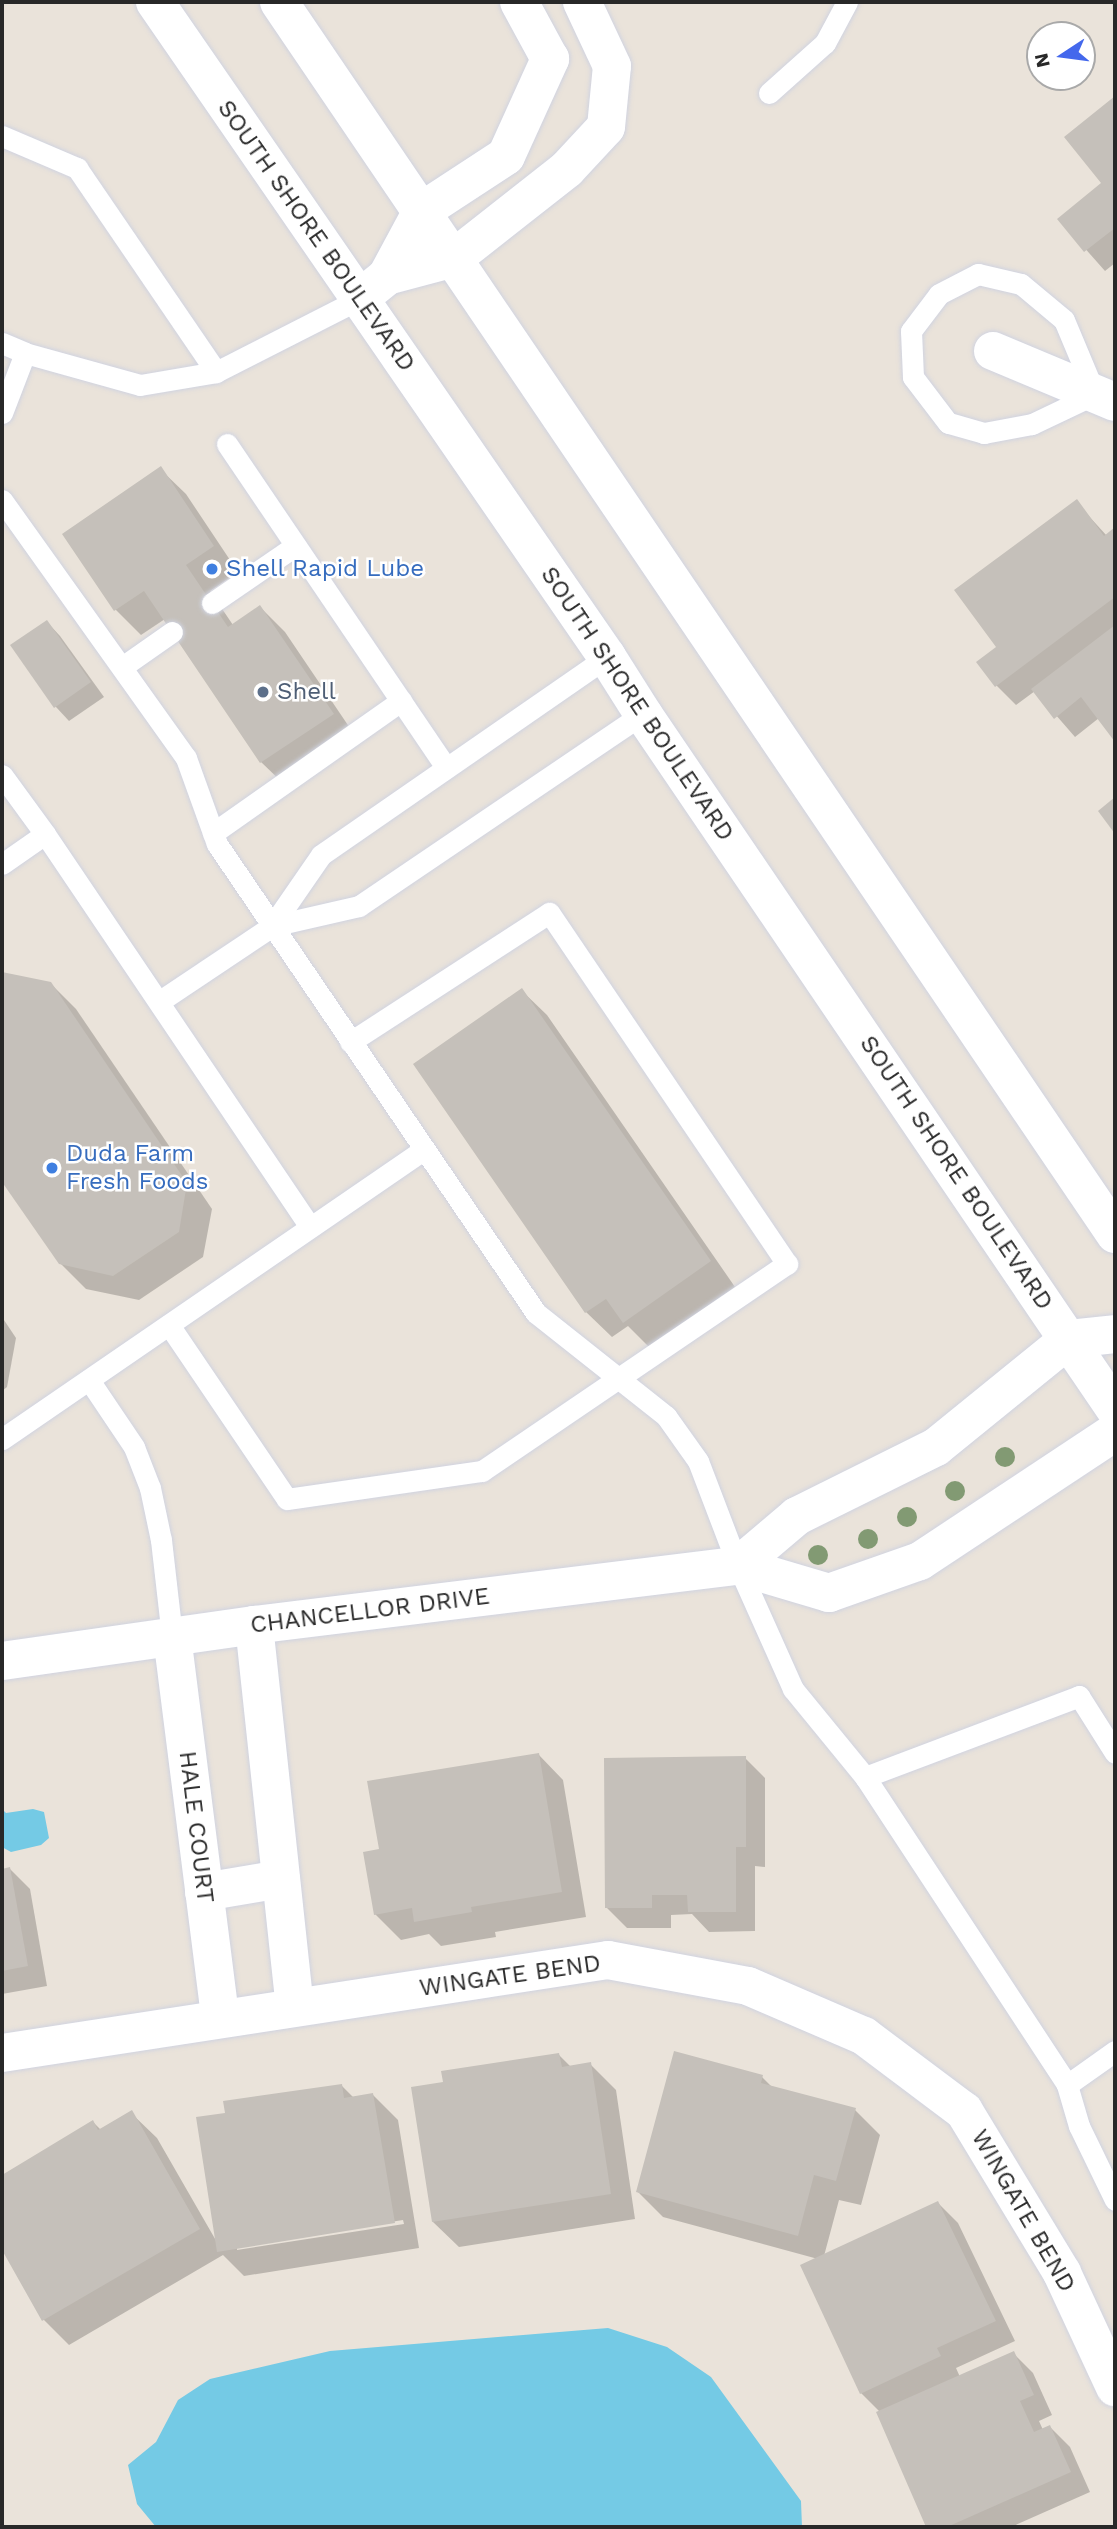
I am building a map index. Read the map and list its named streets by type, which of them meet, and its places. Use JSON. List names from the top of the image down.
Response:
{
  "streets": {
    "street": [
      "SOUTH SHORE BOULEVARD",
      "CHANCELLOR DRIVE",
      "HALE COURT",
      "WINGATE BEND"
    ]
  },
  "crossings": [
    ["CHANCELLOR DRIVE", "HALE COURT"],
    ["HALE COURT", "WINGATE BEND"]
  ],
  "places": ["Shell Rapid Lube", "Shell", "Duda Farm Fresh Foods"],
  "north": "left"
}
